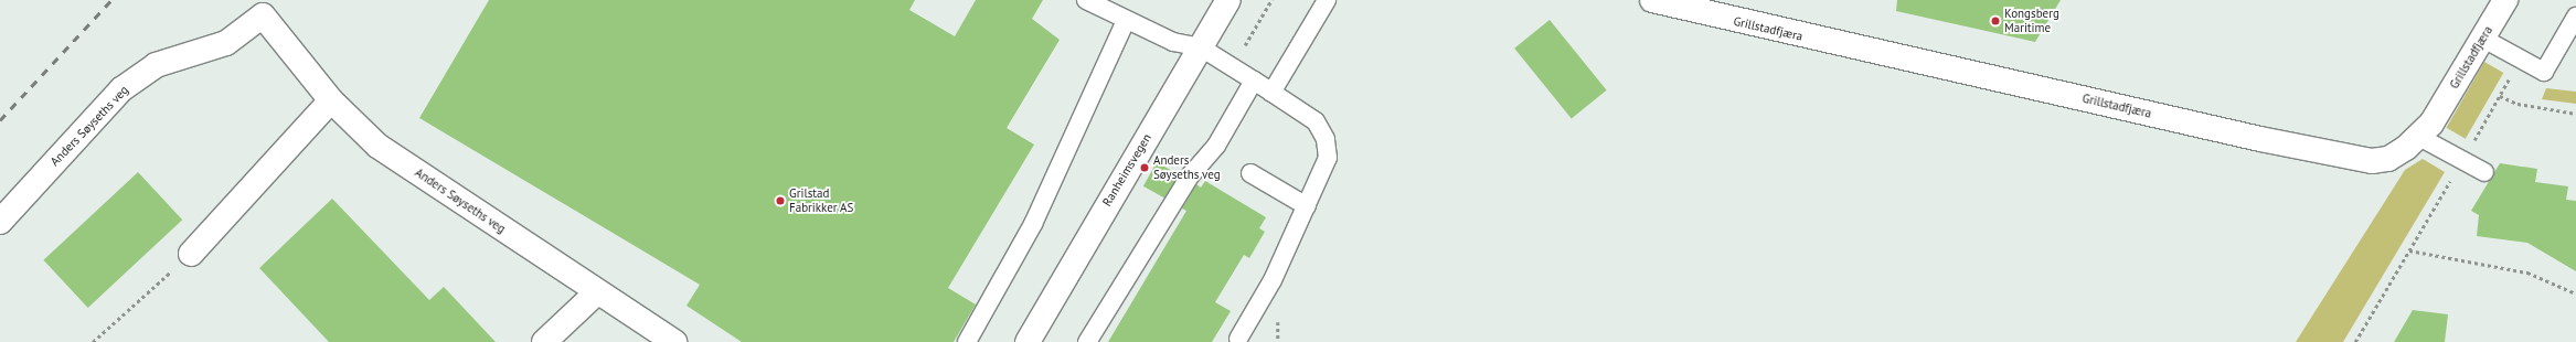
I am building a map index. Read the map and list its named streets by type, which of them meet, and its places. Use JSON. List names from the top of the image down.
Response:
{
  "streets": {
    "street": ["Grillstadfjæra", "Anders Søyseths veg", "Ranheimsvegen"]
  },
  "places": ["Kongsberg Maritime", "Anders Søyseths veg", "Grilstad Fabrikker AS"]
}
